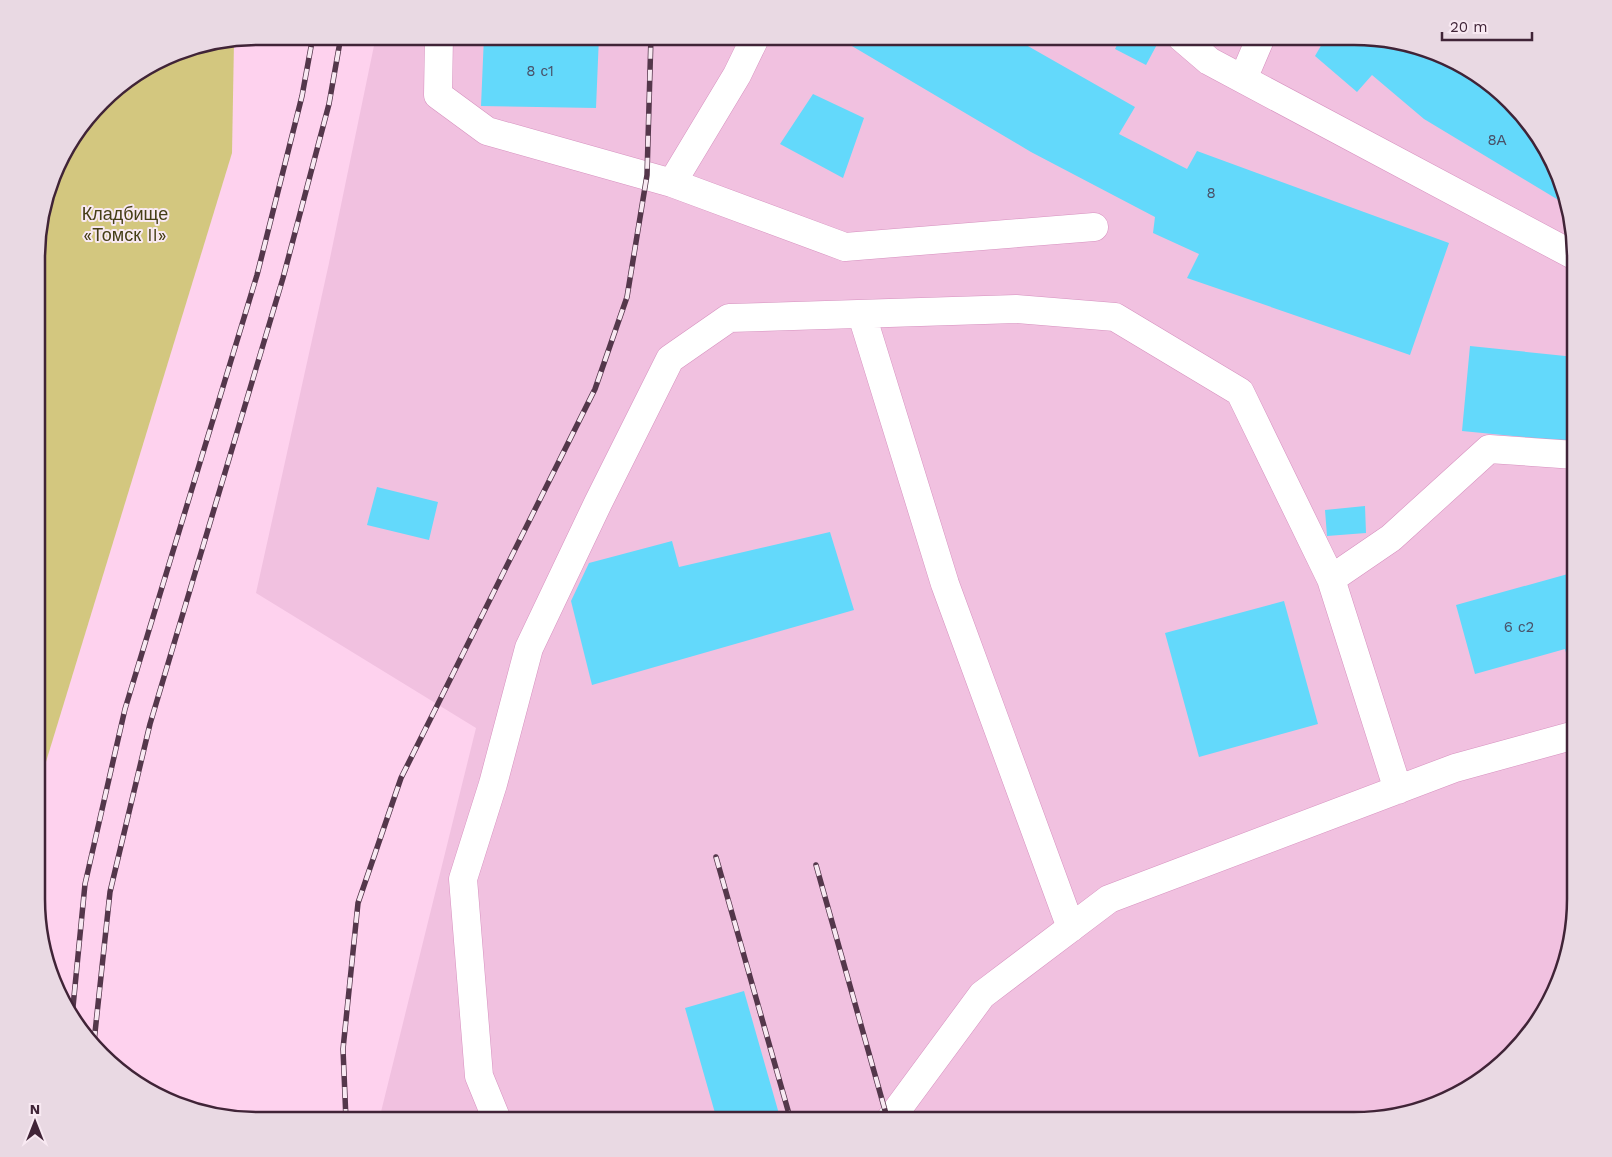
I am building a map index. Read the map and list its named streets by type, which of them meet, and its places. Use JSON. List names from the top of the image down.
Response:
{
  "parks": ["Кладбище «Томск II»"],
  "house_numbers": [
    "8 с1",
    "8А",
    "8",
    "6 с2"
  ],
  "scale_bar": "20 m",
  "north": "top"
}
